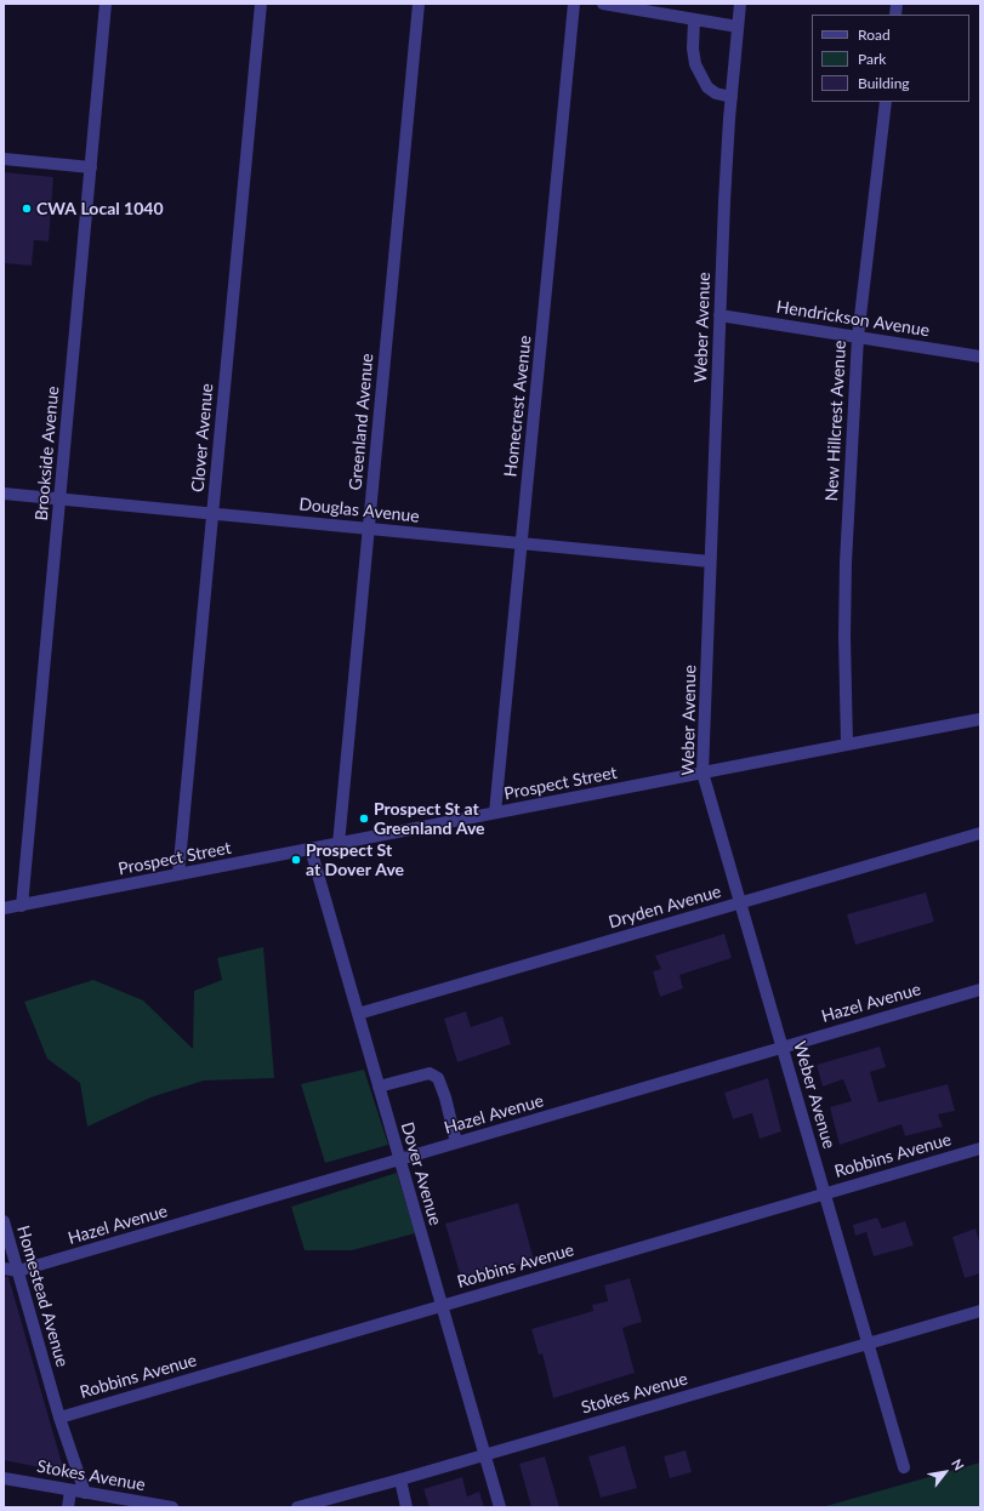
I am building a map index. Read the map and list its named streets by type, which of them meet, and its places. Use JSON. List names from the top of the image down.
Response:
{
  "streets": {
    "street": [
      "Hendrickson Avenue",
      "Weber Avenue",
      "Homecrest Avenue",
      "New Hillcrest Avenue",
      "Greenland Avenue",
      "Clover Avenue",
      "Brookside Avenue",
      "Douglas Avenue",
      "Prospect Street",
      "Dryden Avenue",
      "Hazel Avenue",
      "Robbins Avenue",
      "Dover Avenue",
      "Homestead Avenue",
      "Stokes Avenue"
    ]
  },
  "crossings": [
    ["Hendrickson Avenue", "Weber Avenue"],
    ["Hendrickson Avenue", "New Hillcrest Avenue"],
    ["Weber Avenue", "Douglas Avenue"],
    ["Weber Avenue", "Prospect Street"],
    ["Weber Avenue", "Dryden Avenue"],
    ["Weber Avenue", "Hazel Avenue"],
    ["Weber Avenue", "Robbins Avenue"],
    ["Weber Avenue", "Stokes Avenue"],
    ["Homecrest Avenue", "Douglas Avenue"],
    ["Homecrest Avenue", "Prospect Street"],
    ["New Hillcrest Avenue", "Prospect Street"],
    ["Greenland Avenue", "Douglas Avenue"],
    ["Greenland Avenue", "Prospect Street"],
    ["Clover Avenue", "Douglas Avenue"],
    ["Clover Avenue", "Prospect Street"],
    ["Brookside Avenue", "Douglas Avenue"],
    ["Brookside Avenue", "Prospect Street"],
    ["Prospect Street", "Dover Avenue"],
    ["Dryden Avenue", "Dover Avenue"],
    ["Hazel Avenue", "Dover Avenue"],
    ["Hazel Avenue", "Homestead Avenue"],
    ["Robbins Avenue", "Dover Avenue"],
    ["Robbins Avenue", "Homestead Avenue"],
    ["Dover Avenue", "Stokes Avenue"],
    ["Homestead Avenue", "Stokes Avenue"]
  ],
  "places": ["CWA Local 1040", "Prospect St at Greenland Ave", "Prospect St at Dover Ave"],
  "legend": ["Road", "Park", "Building"],
  "north": "top right"
}
